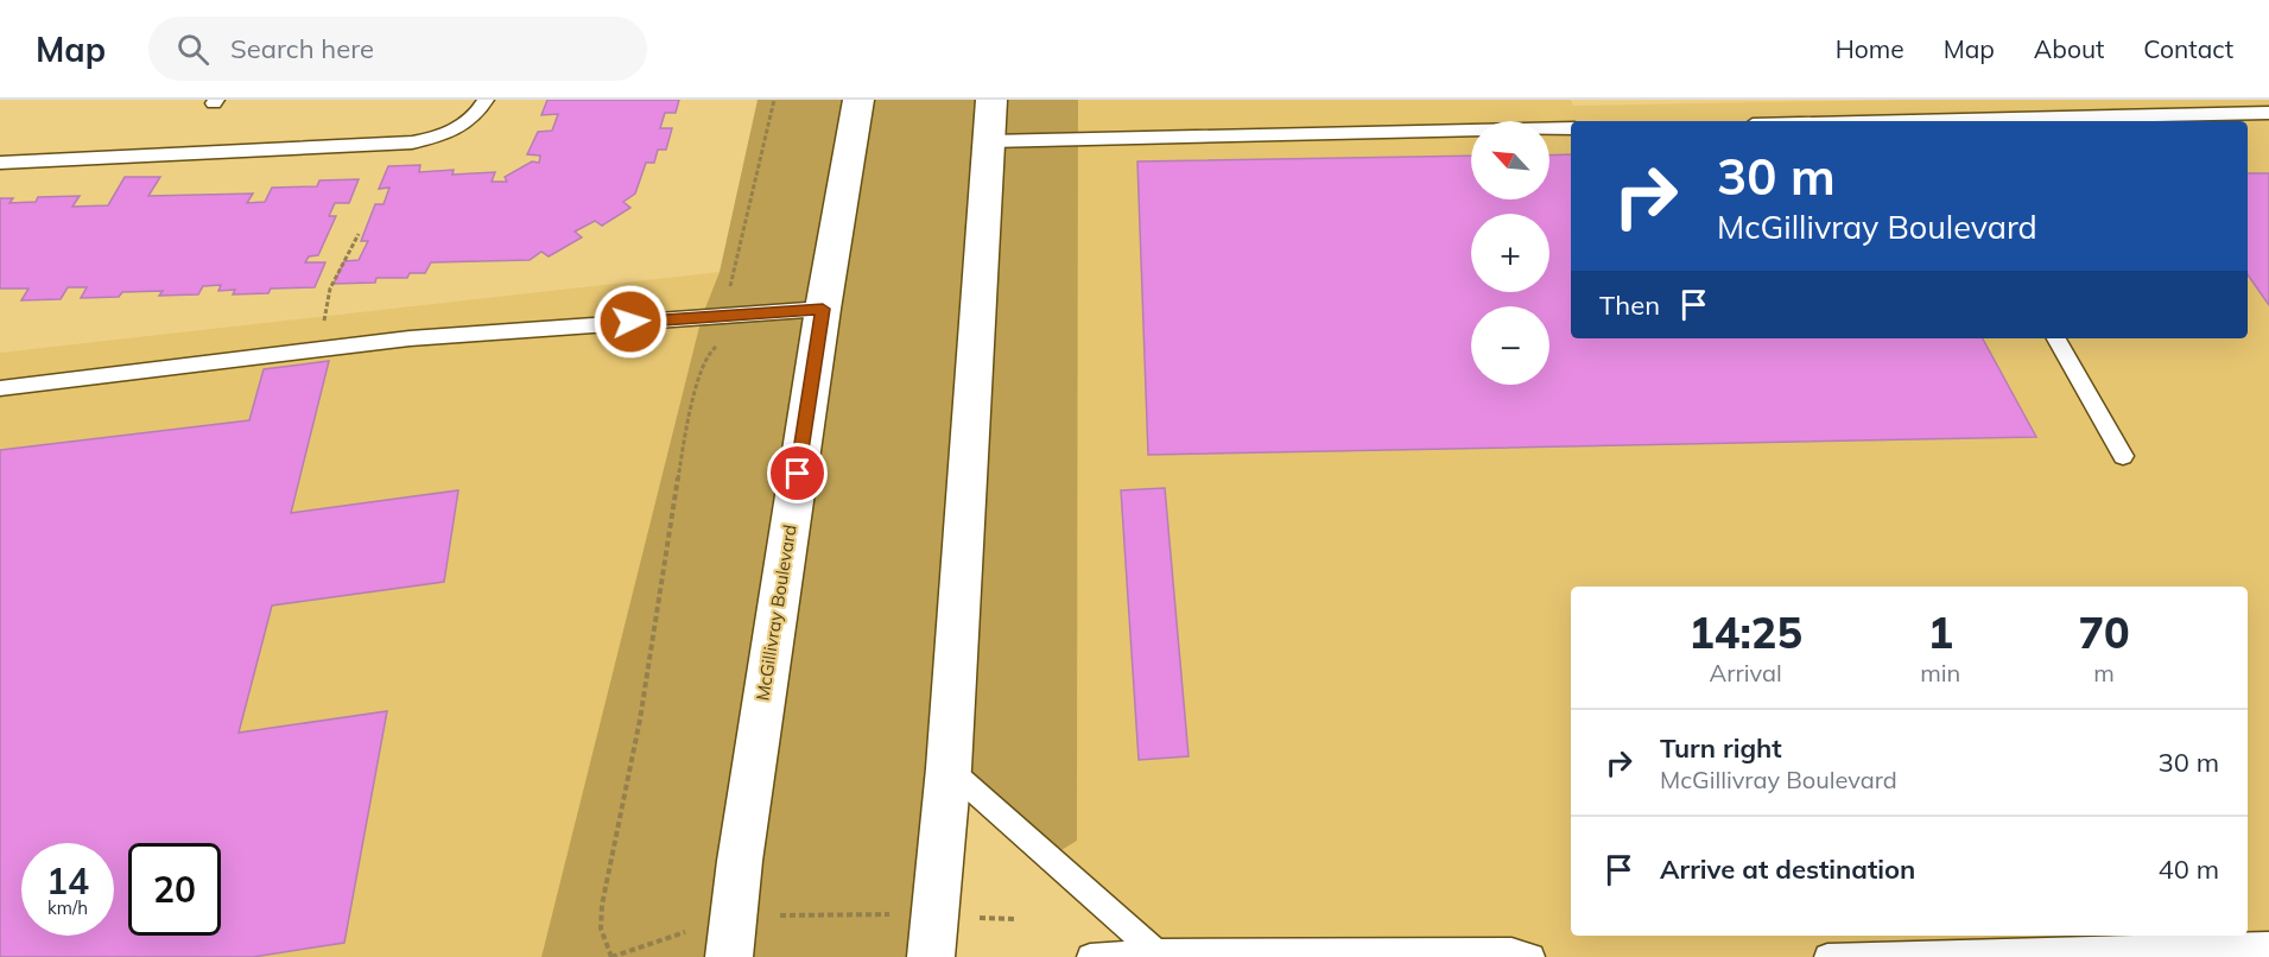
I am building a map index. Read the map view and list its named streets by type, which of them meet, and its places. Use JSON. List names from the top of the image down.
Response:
{
  "streets": {
    "main road": ["McGillivray Boulevard"]
  },
  "north": "top left",
  "page": {
    "header": "Map",
    "search": "Search here",
    "nav": [
      "Home",
      "Map",
      "About",
      "Contact"
    ],
    "map_buttons": ["+", "−"],
    "turn": ["30 m", "McGillivray Boulevard"],
    "then": "Then",
    "eta": [
      "14:25",
      "Arrival",
      "1",
      "min",
      "70",
      "m"
    ],
    "list": [
      {
        "name": "Turn right",
        "note": "McGillivray Boulevard",
        "value": "30 m"
      },
      {
        "name": "Arrive at destination",
        "value": "40 m"
      }
    ],
    "speed": "14 km/h",
    "limit": "20"
  }
}
